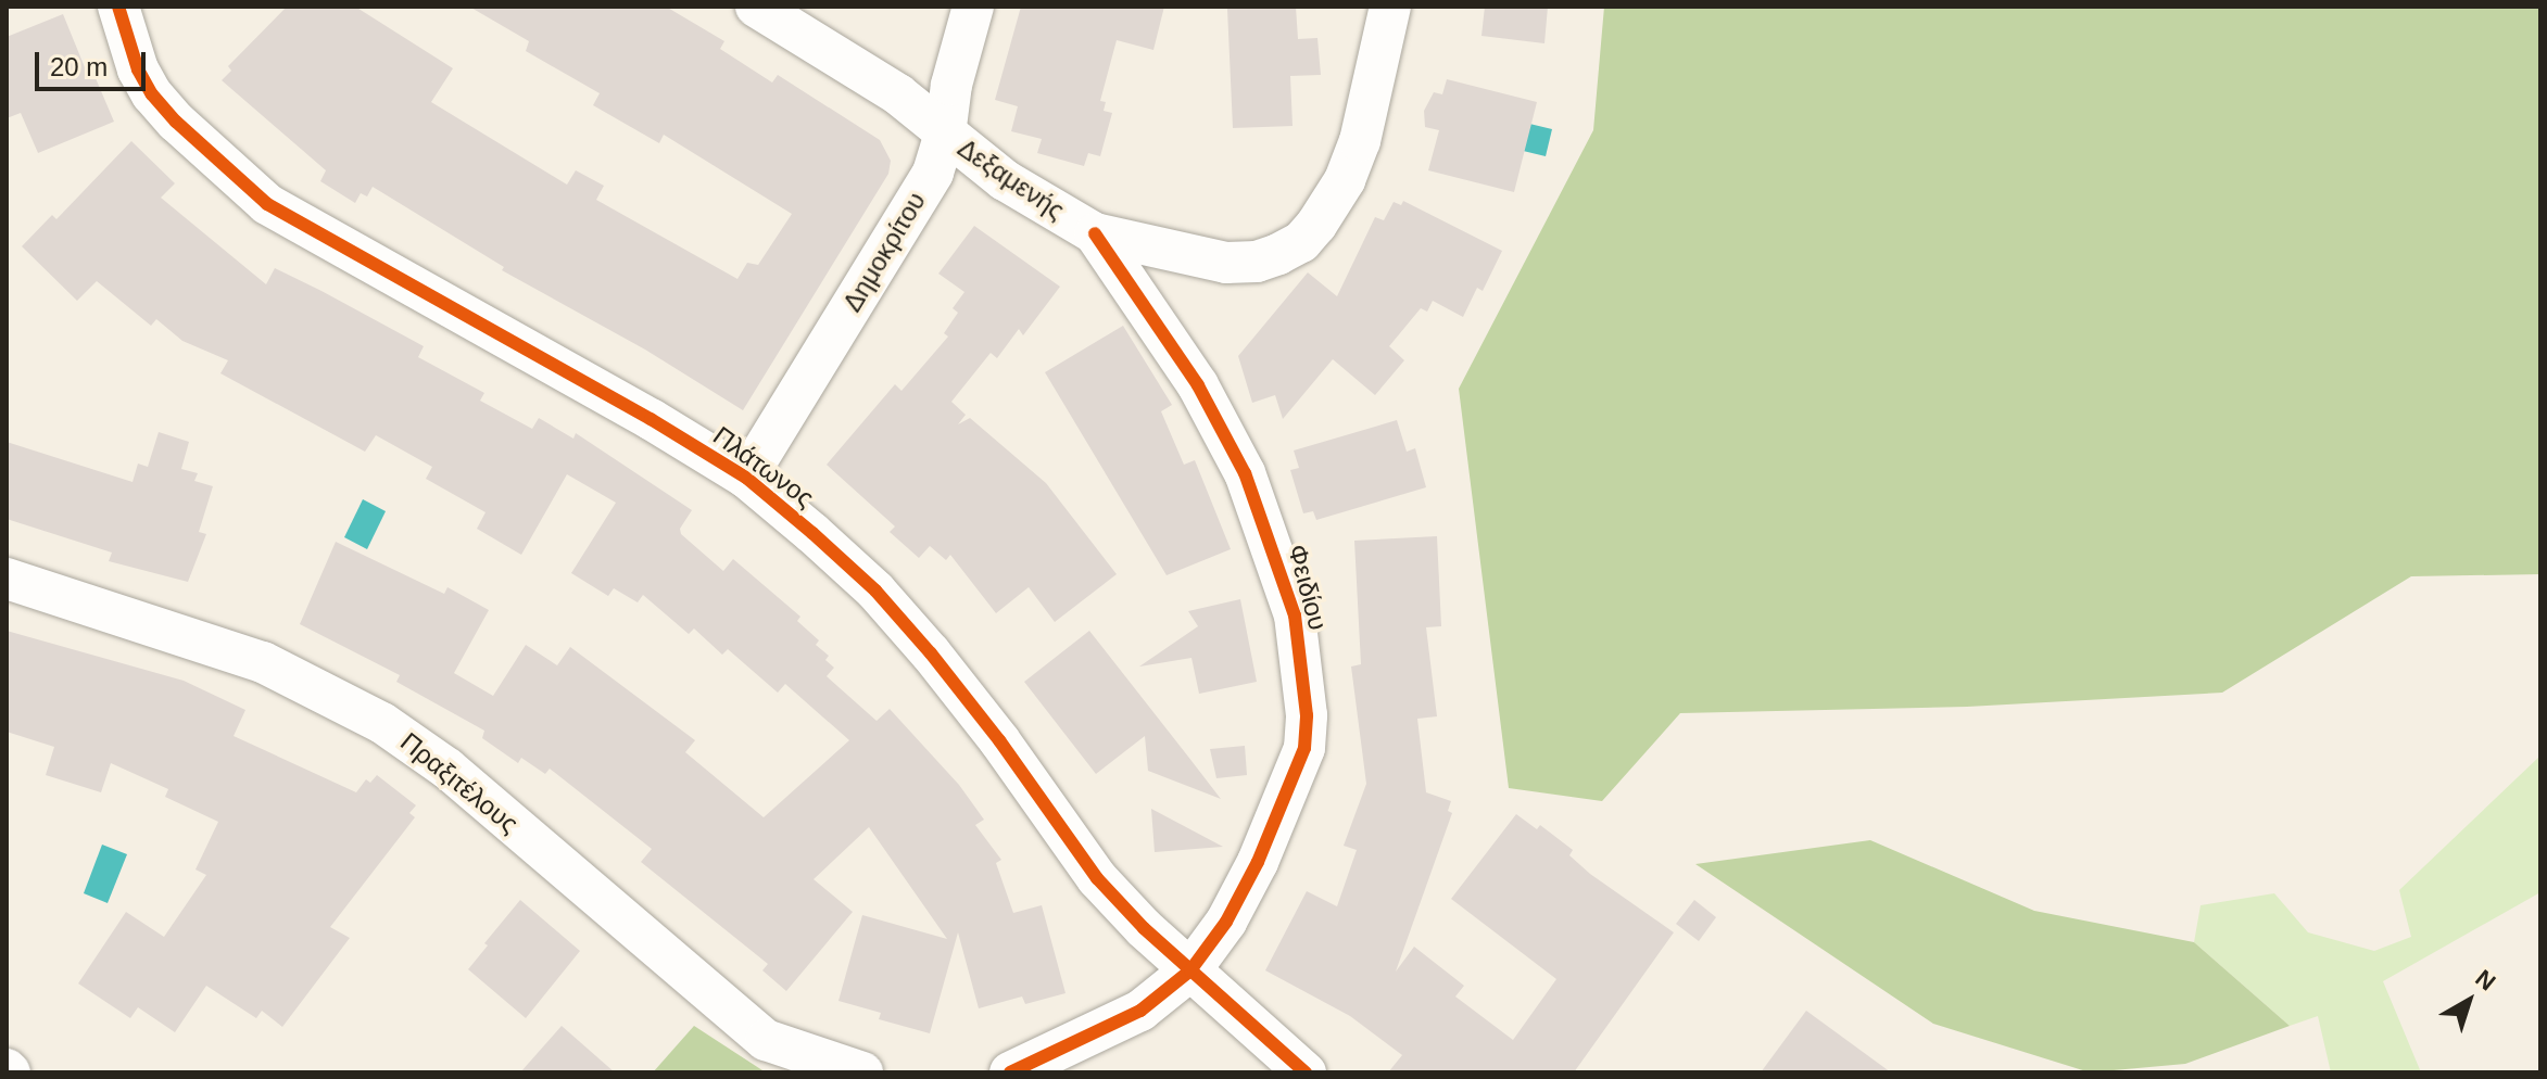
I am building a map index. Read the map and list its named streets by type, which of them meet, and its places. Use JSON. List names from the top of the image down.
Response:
{
  "streets": {
    "street": [
      "Δεξαμενής",
      "Δημοκρίτου",
      "Πλάτωνος",
      "Φειδίου",
      "Πραξιτέλους"
    ]
  },
  "crossings": [
    ["Δεξαμενής", "Δημοκρίτου"],
    ["Δεξαμενής", "Φειδίου"],
    ["Δημοκρίτου", "Πλάτωνος"],
    ["Πλάτωνος", "Φειδίου"]
  ],
  "scale_bar": "20 m",
  "north": "top right"
}
